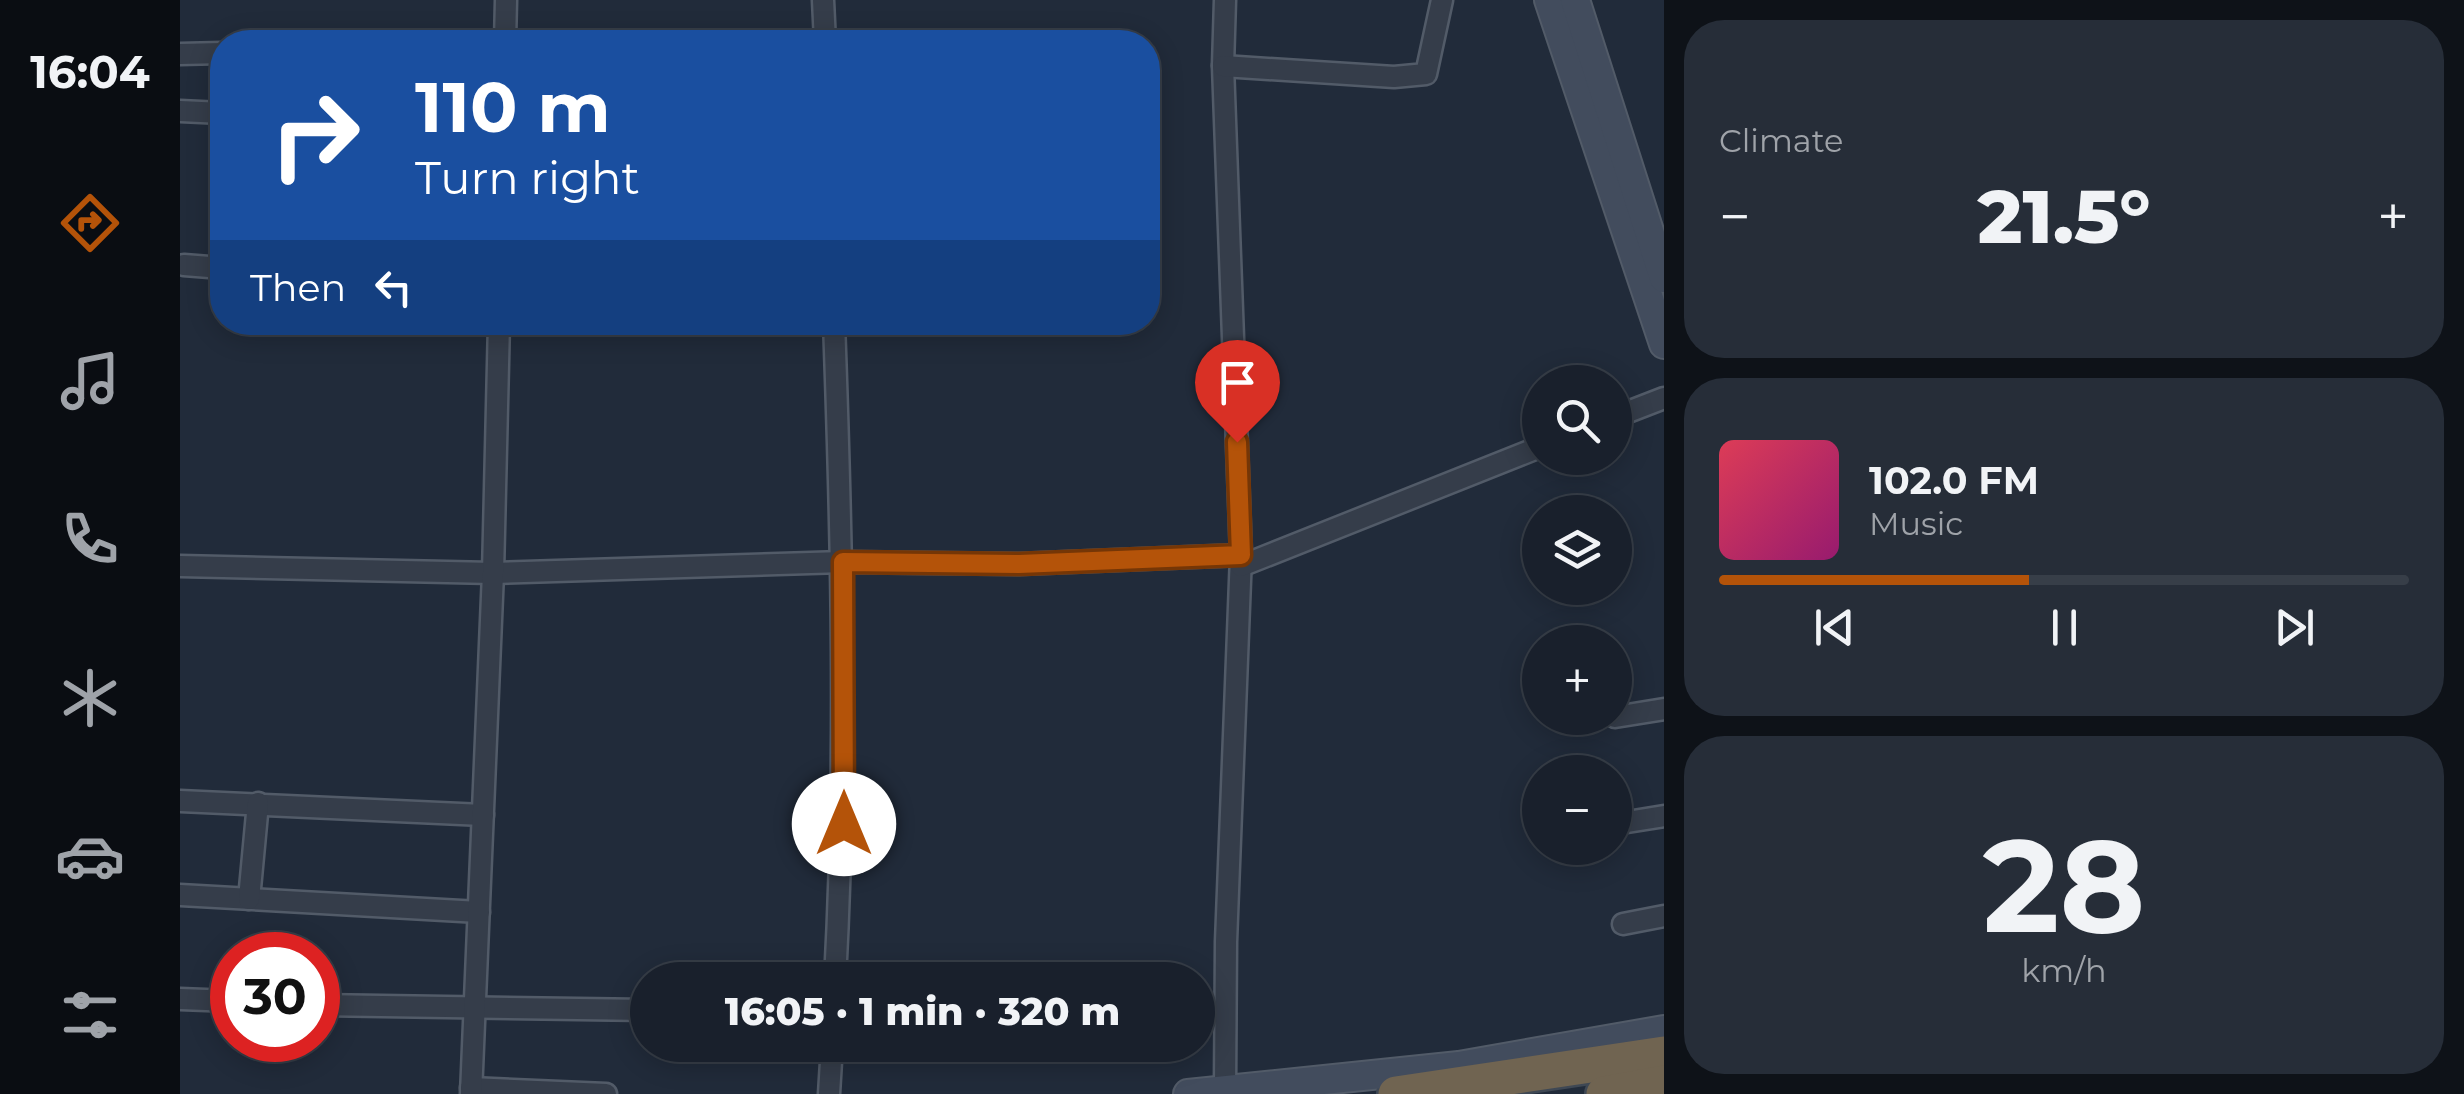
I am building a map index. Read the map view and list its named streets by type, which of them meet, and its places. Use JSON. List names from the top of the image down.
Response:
{
  "page": {
    "tabs": "16:04",
    "tile": [
      "Climate",
      ["28", "km/h"]
    ],
    "turn": ["110 m", "Turn right"],
    "heat": ["−", "21.5°", "+"],
    "then": "Then",
    "map_buttons": ["+", "−"],
    "song": ["102.0 FM", "Music"],
    "limit": "30",
    "trip": "16:05 · 1 min · 320 m"
  }
}
